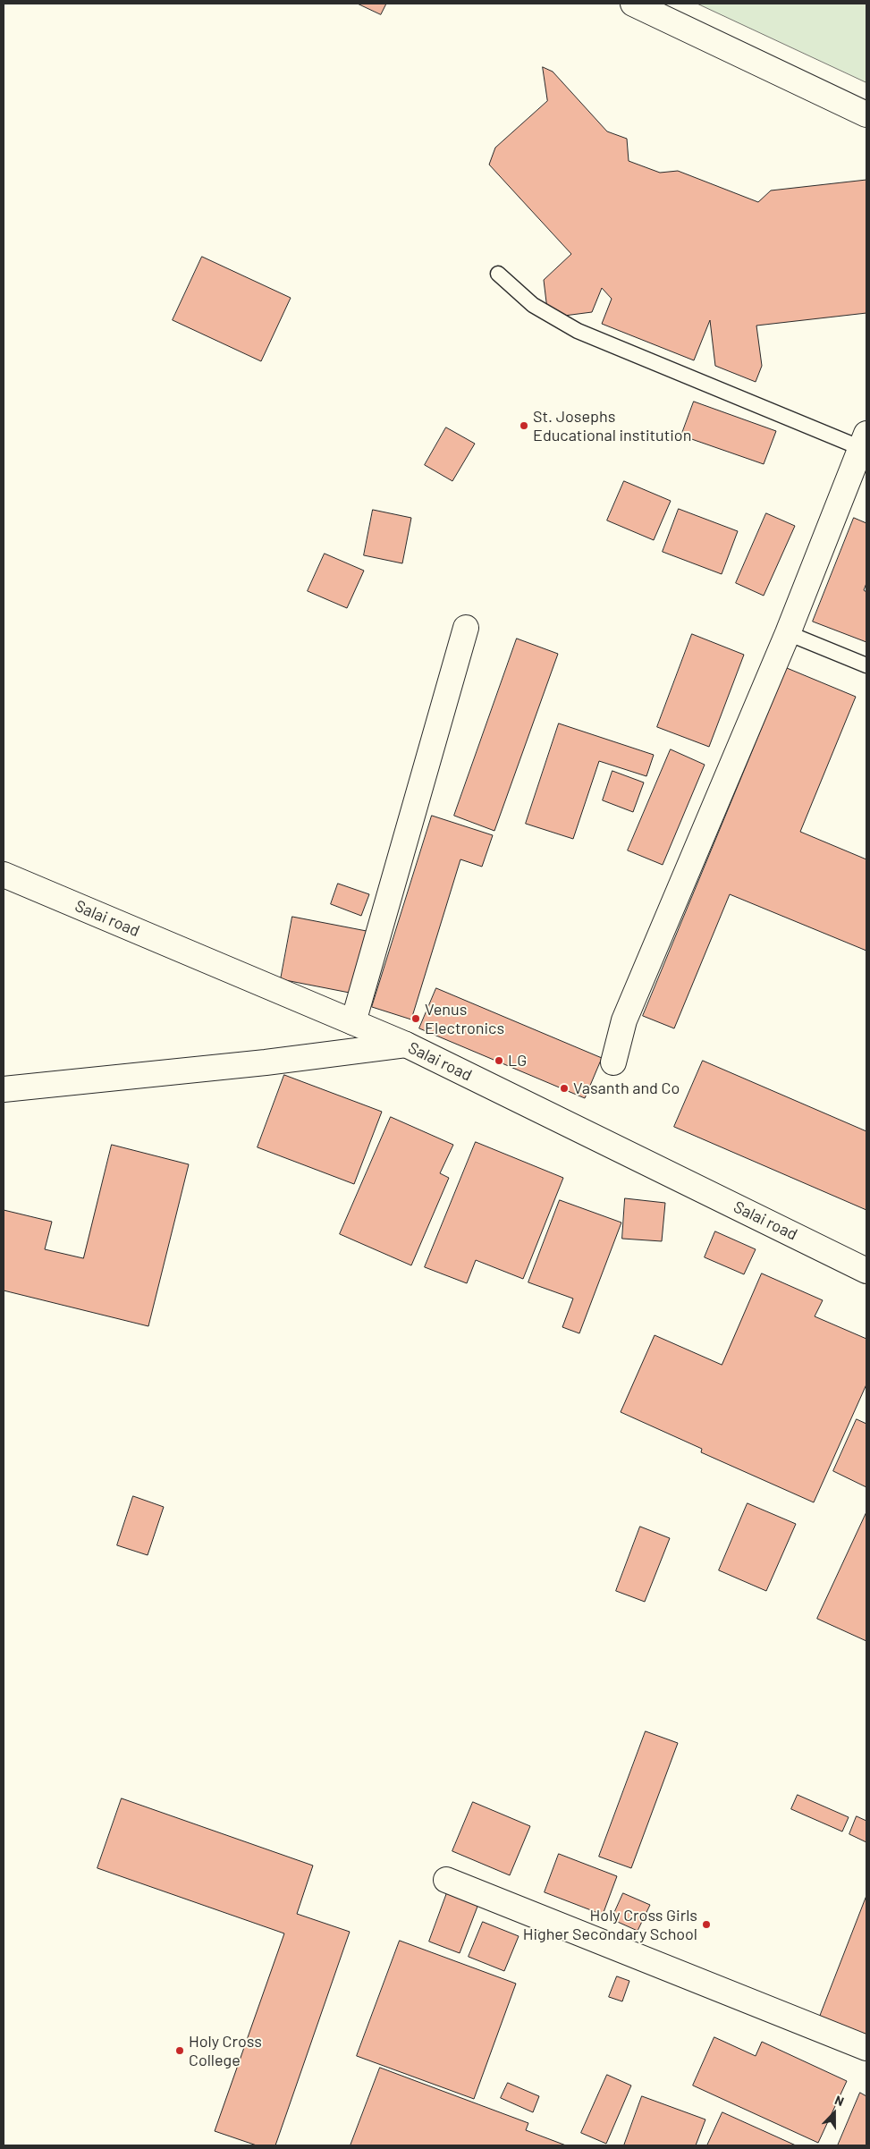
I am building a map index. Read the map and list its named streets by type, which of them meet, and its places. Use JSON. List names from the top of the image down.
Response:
{
  "streets": {
    "street": ["Salai road"]
  },
  "places": [
    "St. Josephs Educational institution",
    "Venus Electronics",
    "LG",
    "Vasanth and Co",
    "Holy Cross Girls Higher Secondary School",
    "Holy Cross College"
  ],
  "north": "top"
}
